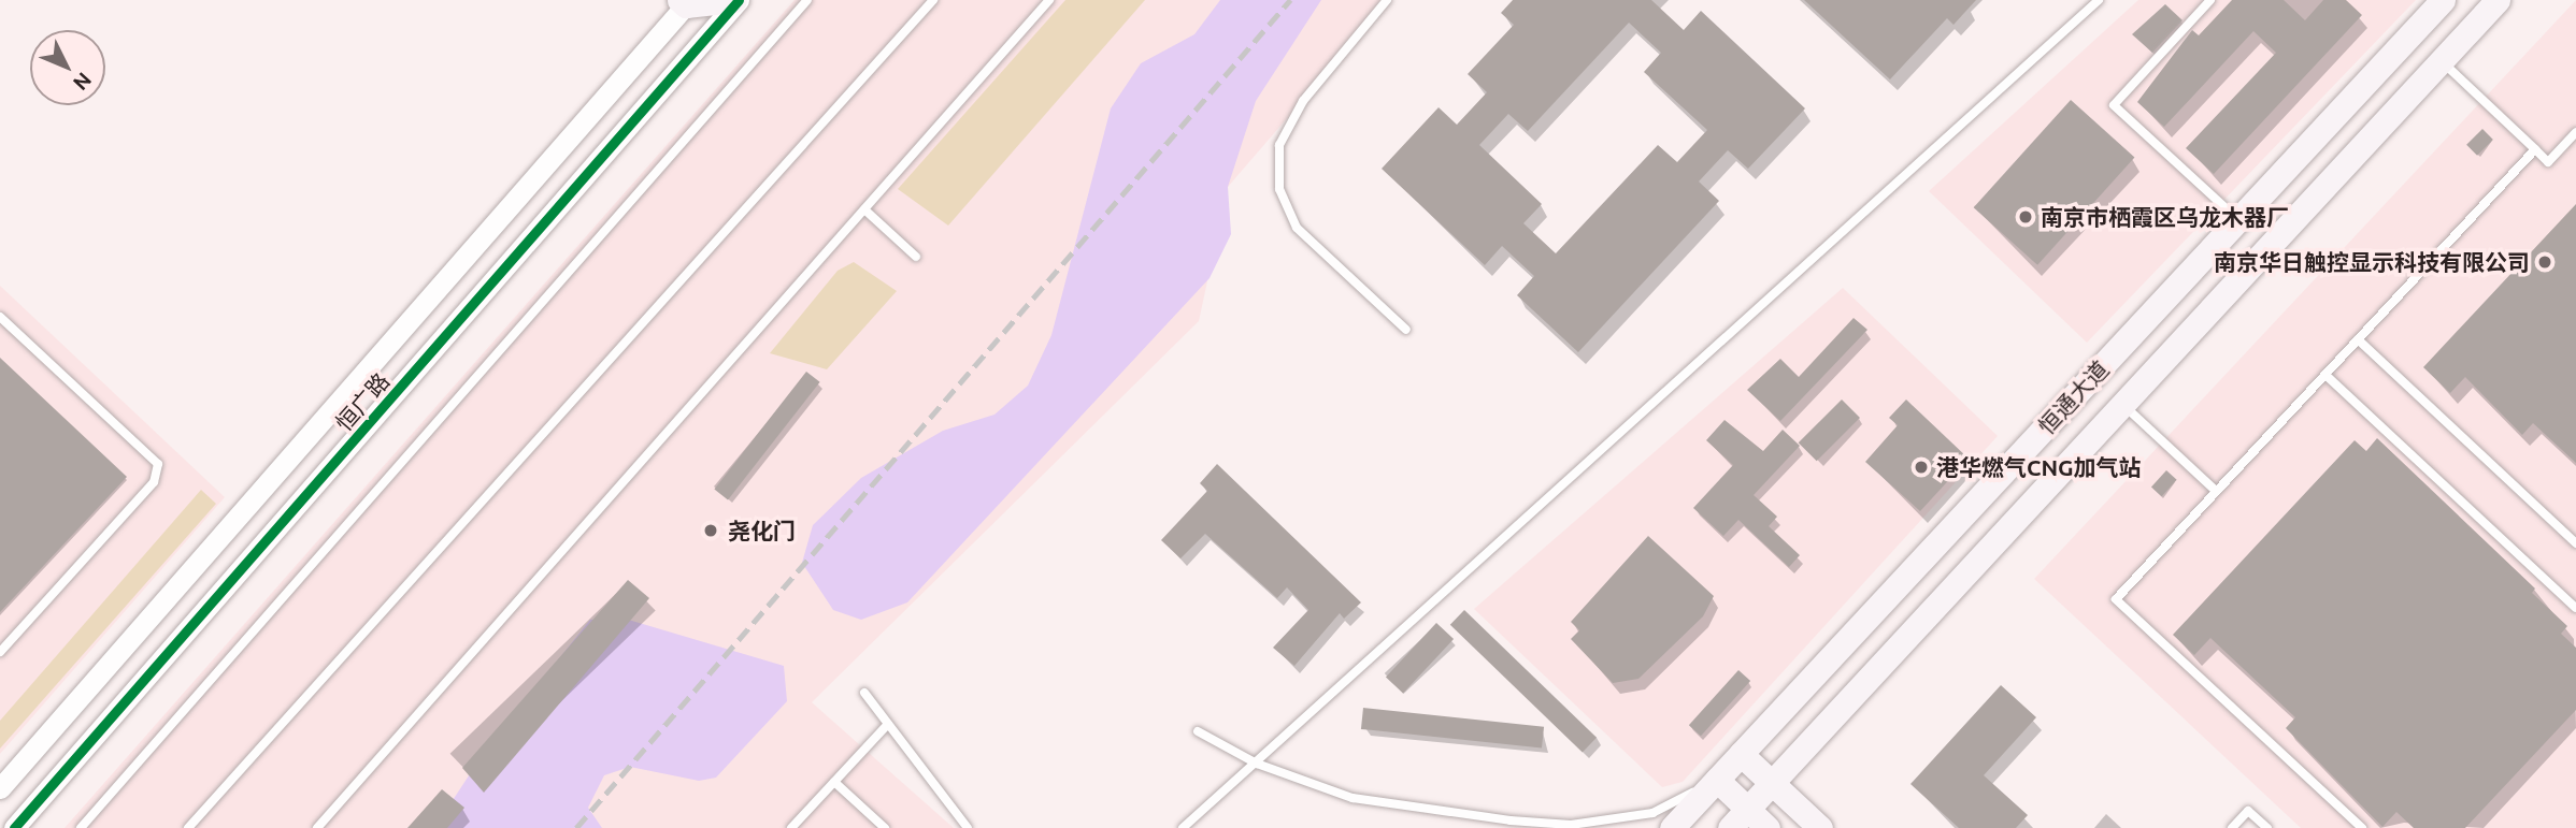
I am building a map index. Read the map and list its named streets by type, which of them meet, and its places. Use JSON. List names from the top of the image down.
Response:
{
  "streets": {
    "main road": ["恒通大道"],
    "street": ["恒广路"]
  },
  "places": [
    "南京市栖霞区乌龙木器厂",
    "南京华日触控显示科技有限公司",
    "港华燃气CNG加气站",
    "尧化门"
  ],
  "north": "bottom right"
}
